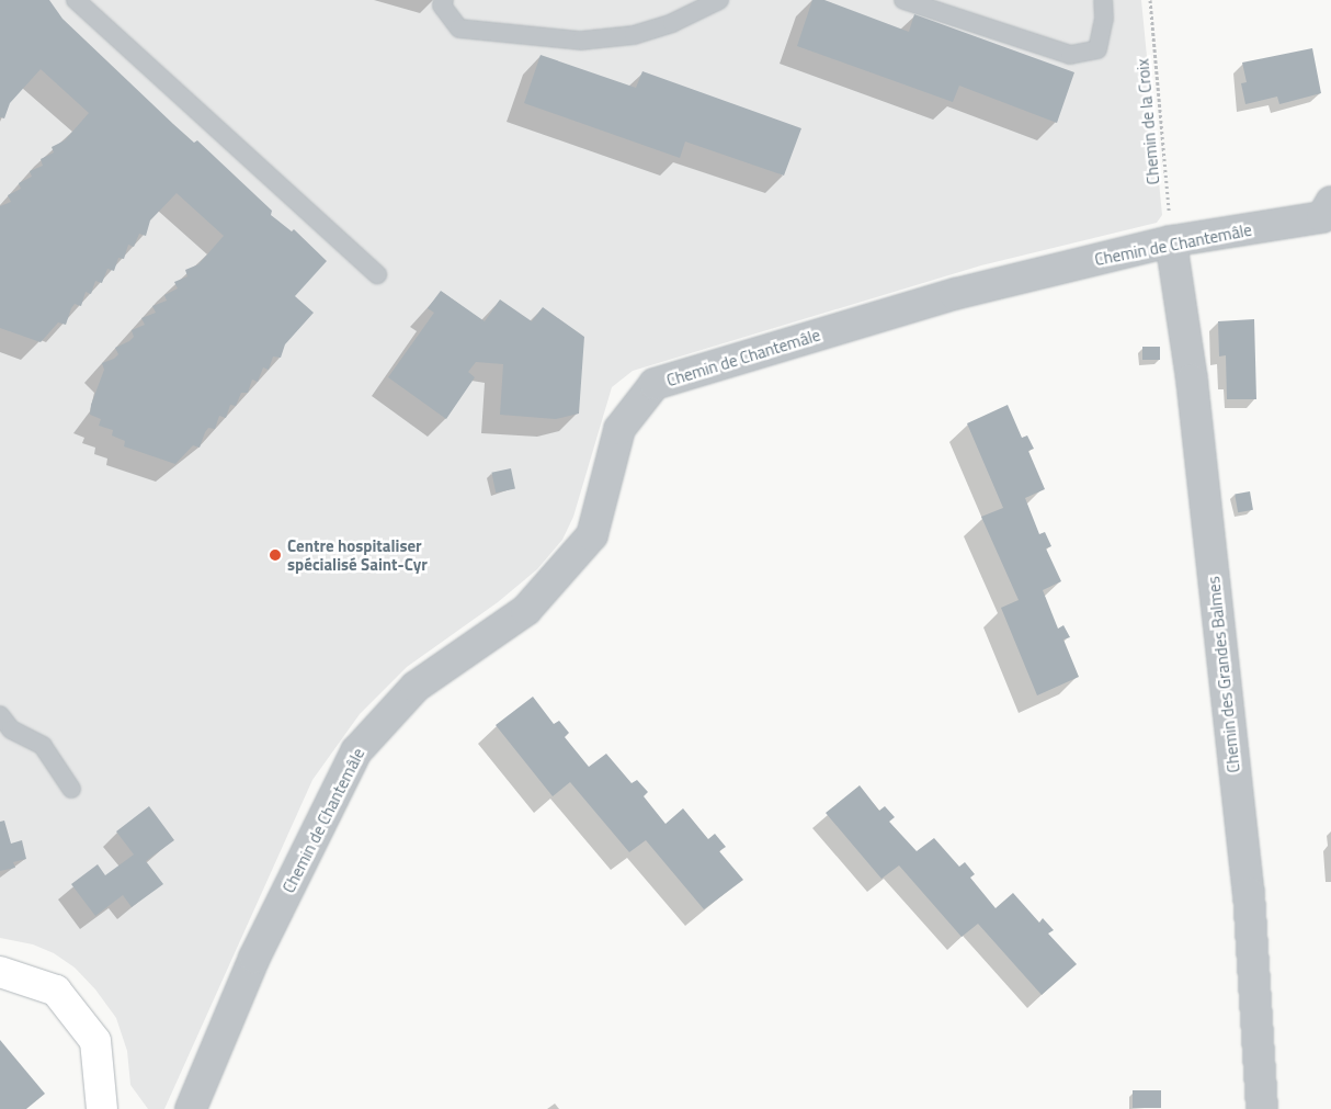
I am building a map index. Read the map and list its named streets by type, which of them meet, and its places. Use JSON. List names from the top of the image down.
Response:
{
  "streets": {
    "street": ["Chemin de Chantemâle", "Chemin des Grandes Balmes"],
    "path": ["Chemin de la Croix"]
  },
  "crossings": [
    ["Chemin de la Croix", "Chemin de Chantemâle"],
    ["Chemin de la Croix", "Chemin des Grandes Balmes"],
    ["Chemin de Chantemâle", "Chemin des Grandes Balmes"]
  ],
  "places": ["Centre hospitaliser spécialisé Saint-Cyr"]
}
